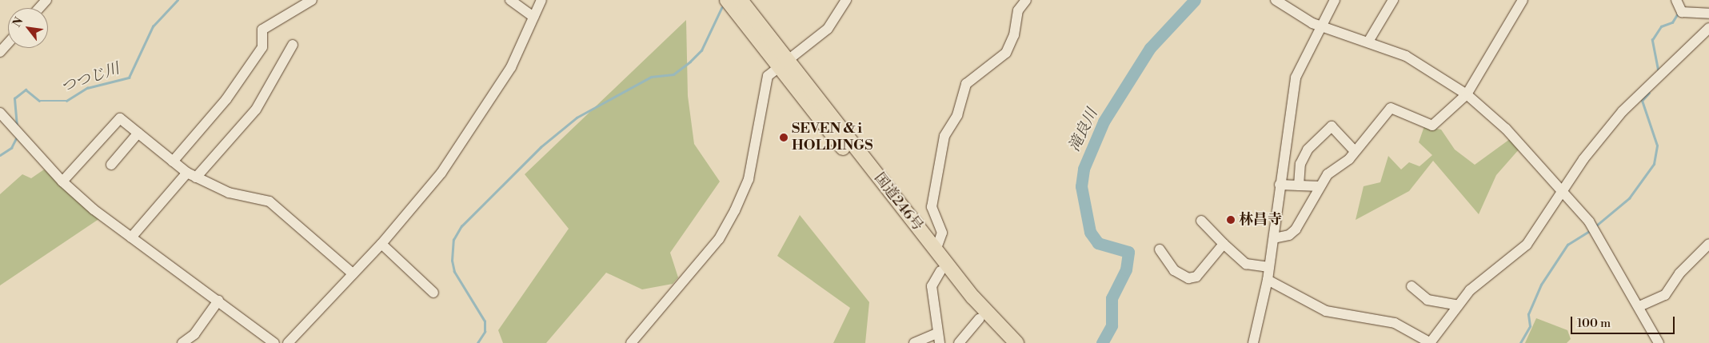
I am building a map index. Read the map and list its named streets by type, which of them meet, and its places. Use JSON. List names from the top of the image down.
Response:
{
  "streets": {
    "highway": ["国道246号"]
  },
  "water": ["つつじ川", "滝良川"],
  "places": ["SEVEN & i HOLDINGS", "林昌寺"],
  "scale_bar": "100 m",
  "north": "top left"
}
